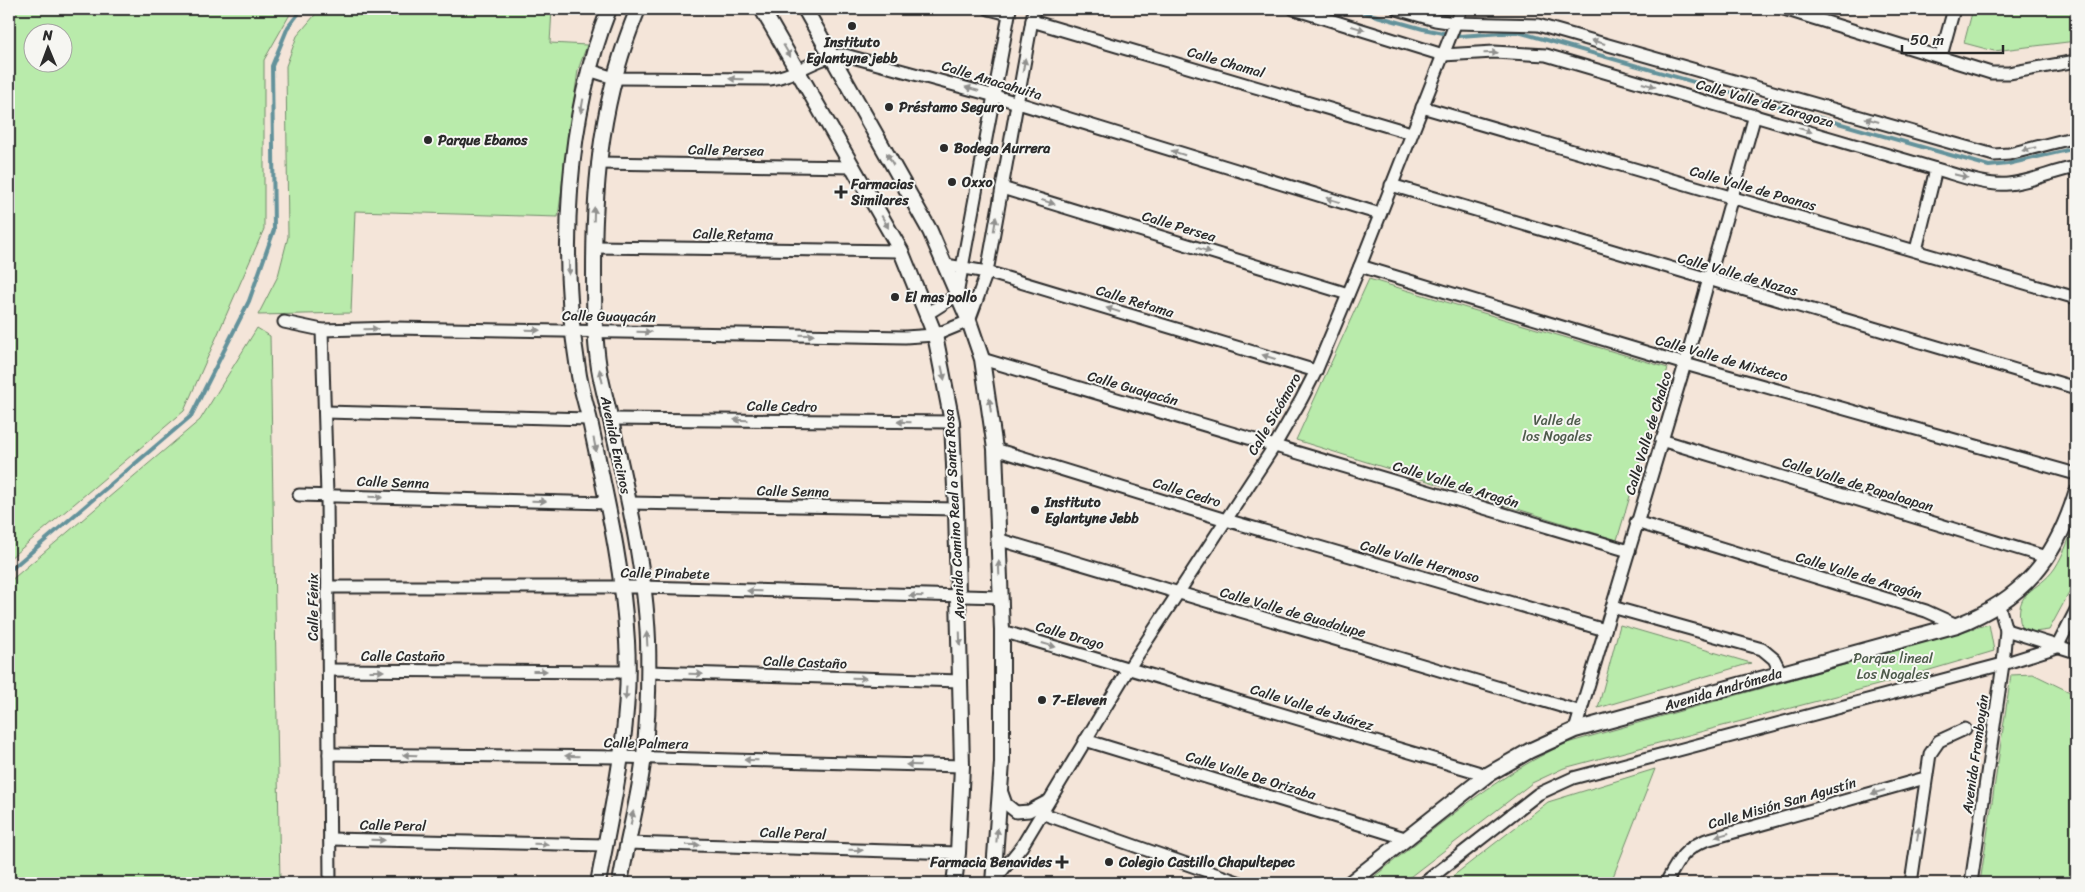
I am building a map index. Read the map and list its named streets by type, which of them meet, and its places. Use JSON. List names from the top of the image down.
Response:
{
  "streets": {
    "street": [
      "Calle Chamal",
      "Calle Anacahuita",
      "Calle Valle de Zaragoza",
      "Calle Persea",
      "Calle Valle de Poanas",
      "Calle Retama",
      "Calle Valle de Nazas",
      "Calle Guayacán",
      "Calle Valle de Mixteco",
      "Calle Cedro",
      "Calle Sicómoro",
      "Calle Valle de Chalco",
      "Avenida Encinos",
      "Calle Senna",
      "Calle Valle de Aragón",
      "Calle Valle de Papaloapan",
      "Avenida Camino Real a Santa Rosa",
      "Calle Valle Hermoso",
      "Calle Pinabete",
      "Calle Fénix",
      "Calle Valle de Guadalupe",
      "Calle Drago",
      "Calle Castaño",
      "Avenida Andrómeda",
      "Calle Valle de Juárez",
      "Calle Palmera",
      "Avenida Framboyán",
      "Calle Valle De Orizaba",
      "Calle Misión San Agustín",
      "Calle Peral"
    ]
  },
  "crossings": [
    ["Calle Chamal", "Calle Sicómoro"],
    ["Calle Anacahuita", "Calle Sicómoro"],
    ["Calle Valle de Zaragoza", "Calle Sicómoro"],
    ["Calle Valle de Zaragoza", "Calle Valle de Chalco"],
    ["Calle Persea", "Calle Sicómoro"],
    ["Calle Persea", "Avenida Encinos"],
    ["Calle Persea", "Avenida Camino Real a Santa Rosa"],
    ["Calle Valle de Poanas", "Calle Sicómoro"],
    ["Calle Valle de Poanas", "Calle Valle de Chalco"],
    ["Calle Retama", "Calle Sicómoro"],
    ["Calle Retama", "Avenida Encinos"],
    ["Calle Retama", "Avenida Camino Real a Santa Rosa"],
    ["Calle Valle de Nazas", "Calle Sicómoro"],
    ["Calle Valle de Nazas", "Calle Valle de Chalco"],
    ["Calle Guayacán", "Calle Sicómoro"],
    ["Calle Guayacán", "Avenida Encinos"],
    ["Calle Guayacán", "Calle Valle de Aragón"],
    ["Calle Guayacán", "Avenida Camino Real a Santa Rosa"],
    ["Calle Guayacán", "Calle Fénix"],
    ["Calle Valle de Mixteco", "Calle Sicómoro"],
    ["Calle Valle de Mixteco", "Calle Valle de Chalco"],
    ["Calle Cedro", "Calle Sicómoro"],
    ["Calle Cedro", "Avenida Encinos"],
    ["Calle Cedro", "Avenida Camino Real a Santa Rosa"],
    ["Calle Cedro", "Calle Valle Hermoso"],
    ["Calle Sicómoro", "Calle Valle de Aragón"],
    ["Calle Sicómoro", "Calle Valle Hermoso"],
    ["Calle Sicómoro", "Calle Valle de Guadalupe"],
    ["Calle Sicómoro", "Calle Drago"],
    ["Calle Sicómoro", "Calle Valle de Juárez"],
    ["Calle Sicómoro", "Calle Valle De Orizaba"],
    ["Calle Valle de Chalco", "Calle Valle de Aragón"],
    ["Calle Valle de Chalco", "Calle Valle de Papaloapan"],
    ["Calle Valle de Chalco", "Calle Valle Hermoso"],
    ["Calle Valle de Chalco", "Calle Valle de Guadalupe"],
    ["Calle Valle de Chalco", "Avenida Andrómeda"],
    ["Avenida Encinos", "Calle Senna"],
    ["Avenida Encinos", "Calle Pinabete"],
    ["Avenida Encinos", "Calle Castaño"],
    ["Avenida Encinos", "Calle Palmera"],
    ["Avenida Encinos", "Calle Peral"],
    ["Calle Senna", "Avenida Camino Real a Santa Rosa"],
    ["Calle Senna", "Calle Fénix"],
    ["Calle Valle de Aragón", "Avenida Andrómeda"],
    ["Calle Valle de Papaloapan", "Avenida Andrómeda"],
    ["Avenida Camino Real a Santa Rosa", "Calle Pinabete"],
    ["Avenida Camino Real a Santa Rosa", "Calle Castaño"],
    ["Avenida Camino Real a Santa Rosa", "Calle Palmera"],
    ["Avenida Camino Real a Santa Rosa", "Calle Peral"],
    ["Calle Pinabete", "Calle Fénix"],
    ["Calle Fénix", "Calle Castaño"],
    ["Calle Fénix", "Calle Palmera"],
    ["Calle Fénix", "Calle Peral"],
    ["Calle Drago", "Calle Valle de Juárez"],
    ["Avenida Andrómeda", "Calle Valle de Juárez"],
    ["Avenida Andrómeda", "Avenida Framboyán"],
    ["Avenida Andrómeda", "Calle Valle De Orizaba"]
  ],
  "one_way": [
    "Calle Anacahuita",
    "Calle Persea",
    "Calle Retama",
    "Calle Cedro",
    "Calle Pinabete",
    "Calle Drago",
    "Calle Castaño",
    "Calle Palmera",
    "Calle Peral"
  ],
  "parks": ["Valle de los Nogales", "Parque lineal Los Nogales"],
  "places": {
    "other": [
      "Instituto Eglantyne jebb",
      "Préstamo Seguro",
      "Parque Ebanos",
      "Bodega Aurrera",
      "Oxxo",
      "El mas pollo",
      "Instituto Eglantyne Jebb",
      "7-Eleven",
      "Colegio Castillo Chapultepec"
    ],
    "health": ["Farmacias Similares", "Farmacia Benavides"]
  },
  "scale_bar": "50 m",
  "north": "top"
}
